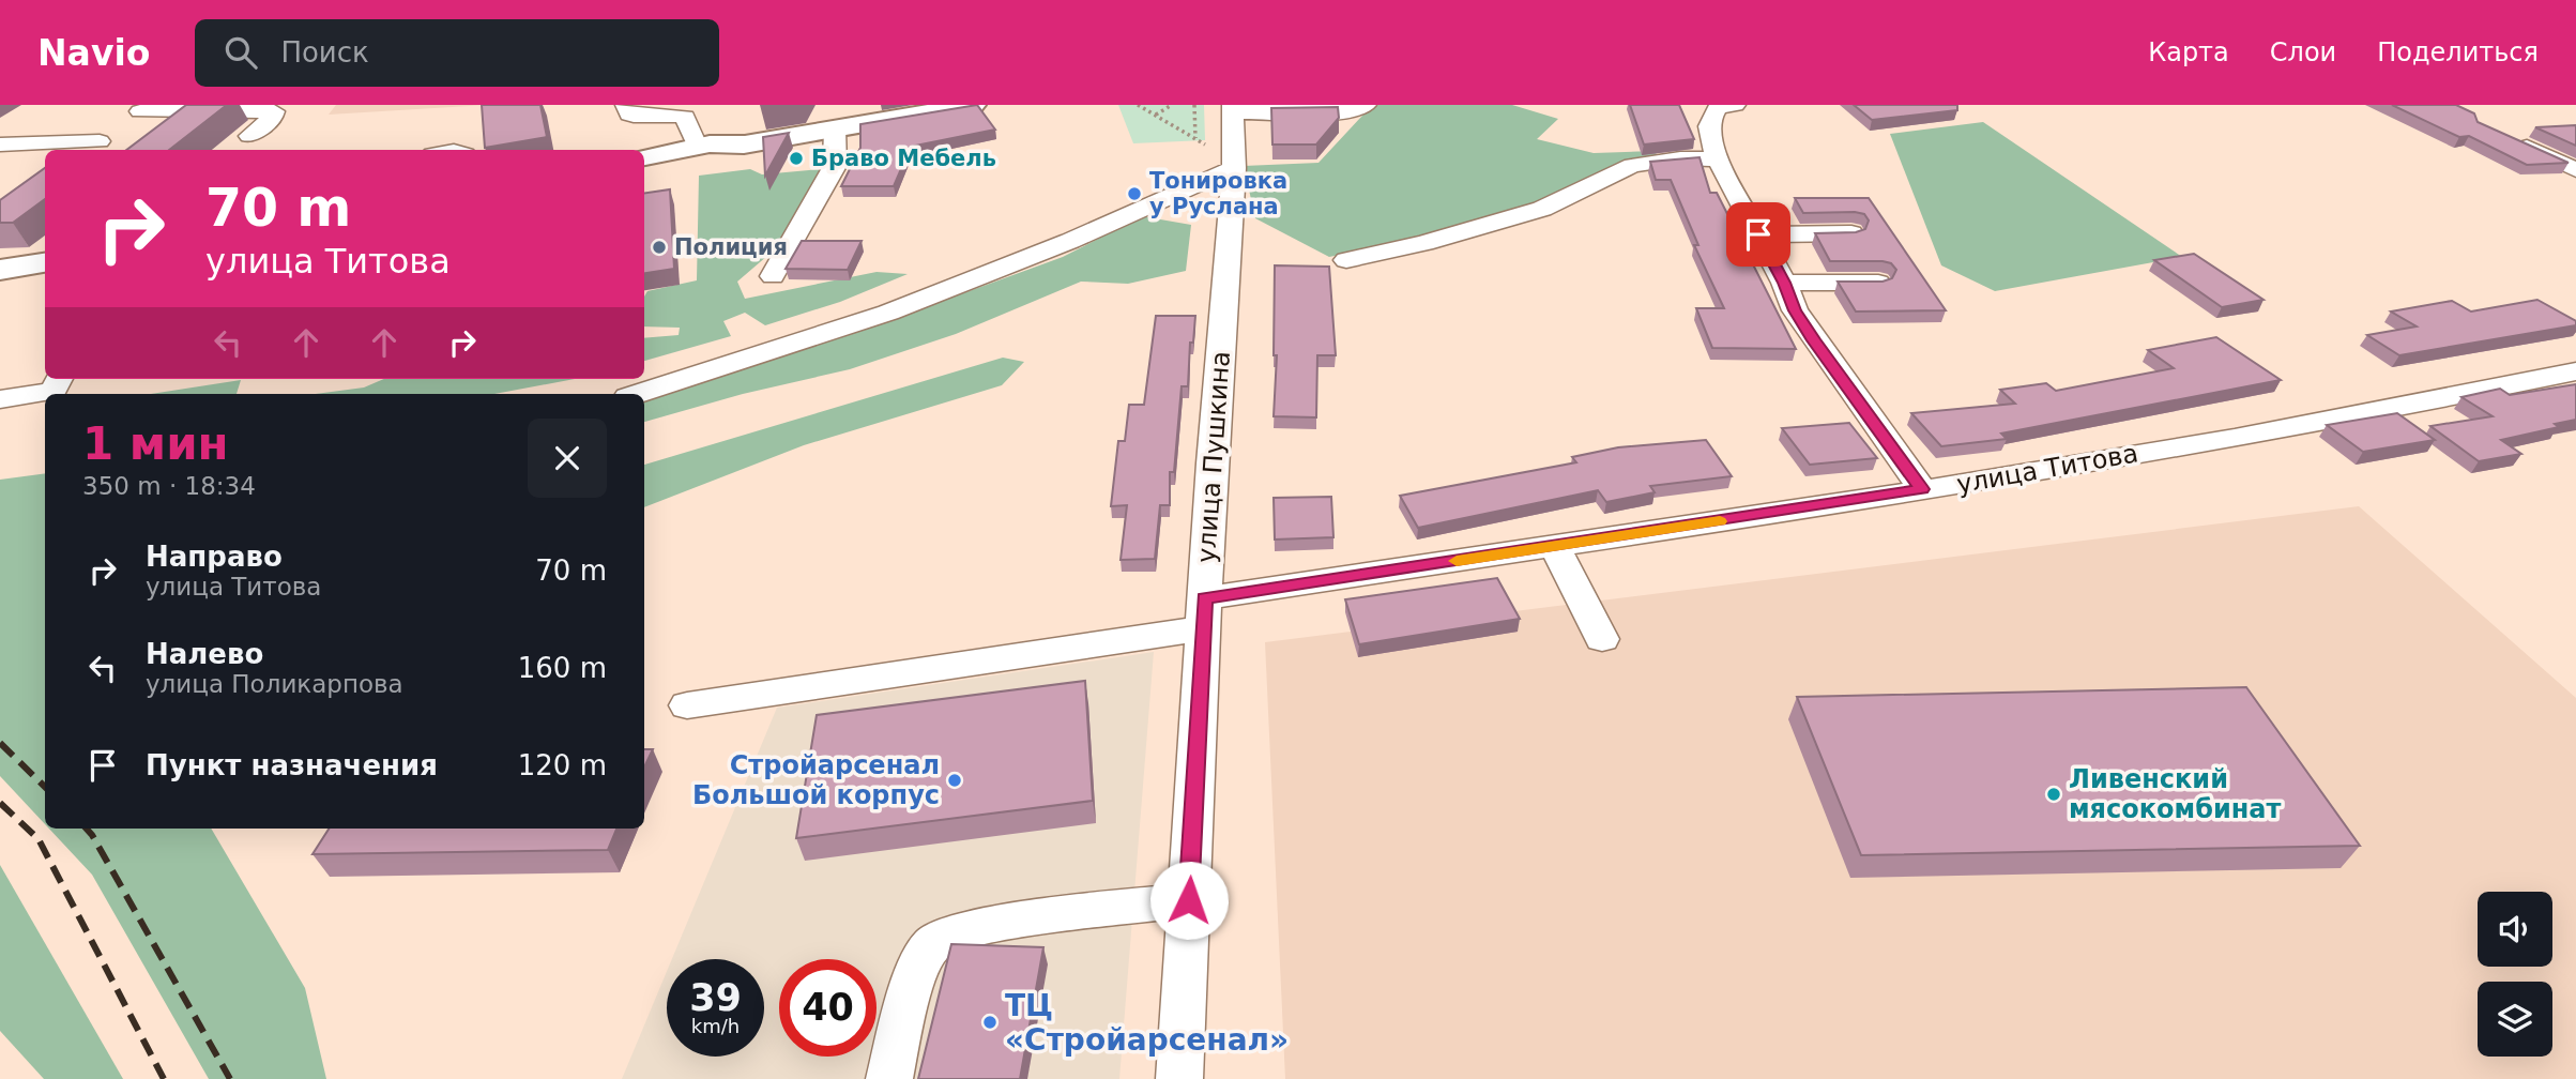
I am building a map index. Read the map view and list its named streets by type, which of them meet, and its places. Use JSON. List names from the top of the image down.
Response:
{
  "streets": {
    "street": ["улица Пушкина", "улица Титова"]
  },
  "crossings": [
    ["улица Пушкина", "улица Титова"]
  ],
  "places": [
    "Браво Мебель",
    "Тонировка у Руслана",
    "Полиция",
    "Стройарсенал Большой корпус",
    "Ливенский мясокомбинат",
    "ТЦ «Стройарсенал»"
  ],
  "page": {
    "header": "Navio",
    "search": "Поиск",
    "nav": ["Карта", "Слои", "Поделиться"],
    "turn": ["70 m", "улица Титова"],
    "heading": ["1 мин", "350 m · 18:34"],
    "list": [
      {
        "name": "Направо",
        "note": "улица Титова",
        "value": "70 m"
      },
      {
        "name": "Налево",
        "note": "улица Поликарпова",
        "value": "160 m"
      },
      {
        "name": "Пункт назначения",
        "value": "120 m"
      }
    ],
    "speed": "39 km/h",
    "limit": "40"
  }
}
